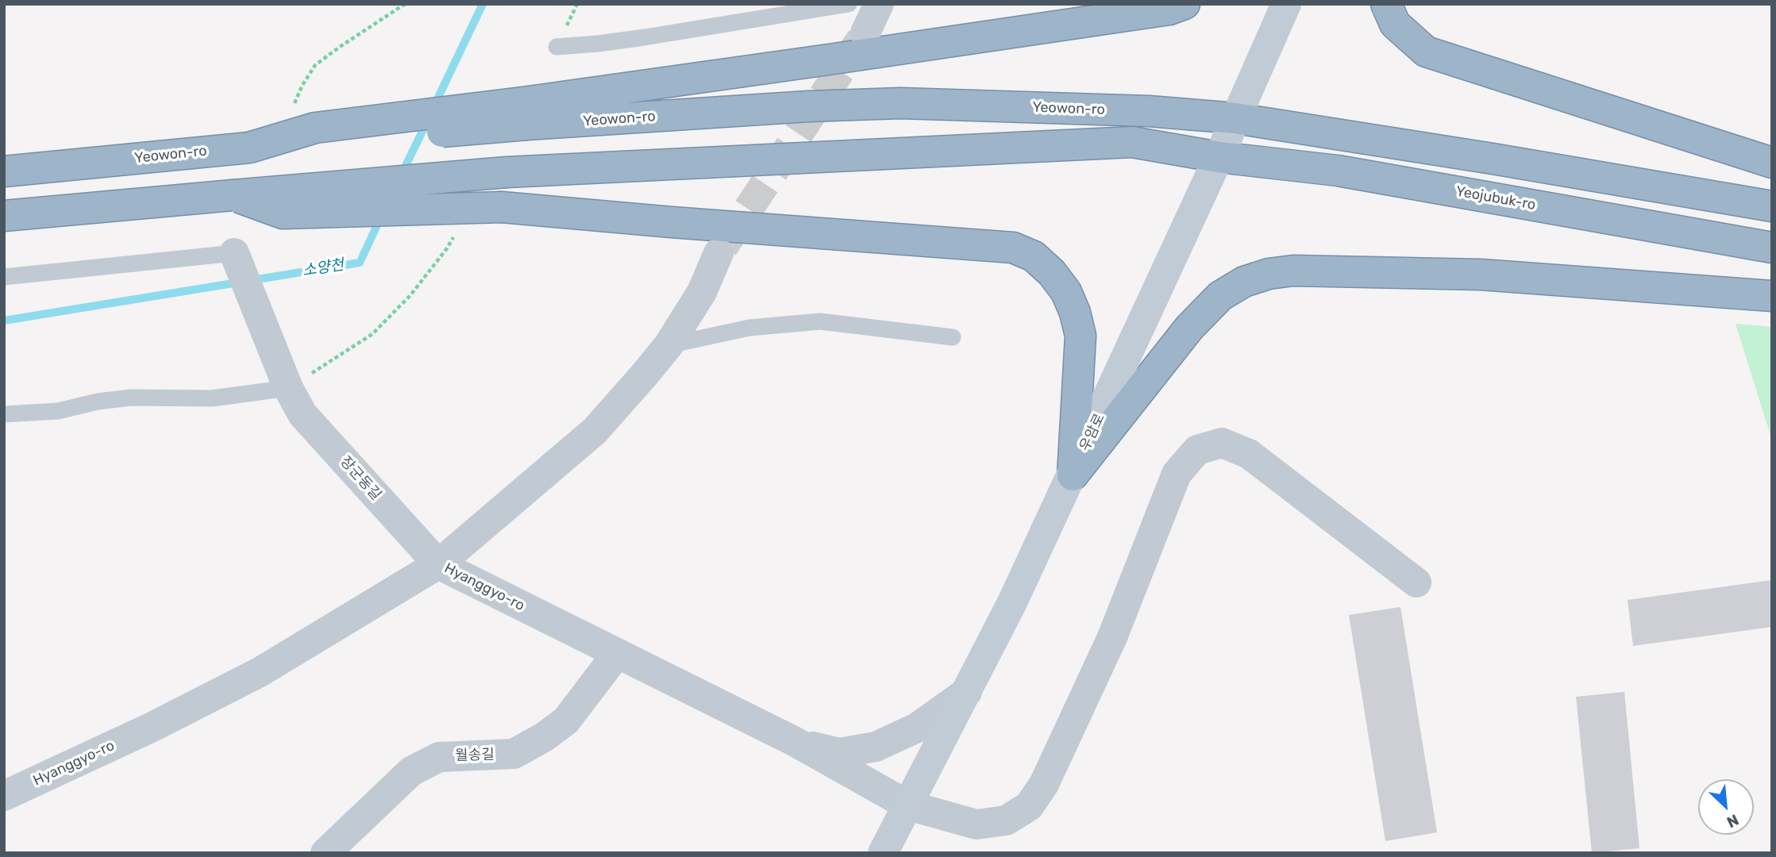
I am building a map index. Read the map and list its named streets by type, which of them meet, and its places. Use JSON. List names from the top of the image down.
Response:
{
  "streets": {
    "highway": ["Yeowon-ro", "Yeojubuk-ro"],
    "main road": ["우암로"],
    "street": ["장군동길", "Hyanggyo-ro", "월송길"]
  },
  "crossings": [
    ["Yeowon-ro", "우암로"],
    ["Yeojubuk-ro", "우암로"],
    ["우암로", "Hyanggyo-ro"],
    ["장군동길", "Hyanggyo-ro"],
    ["Hyanggyo-ro", "월송길"]
  ],
  "water": ["소양천"],
  "north": "bottom right"
}
